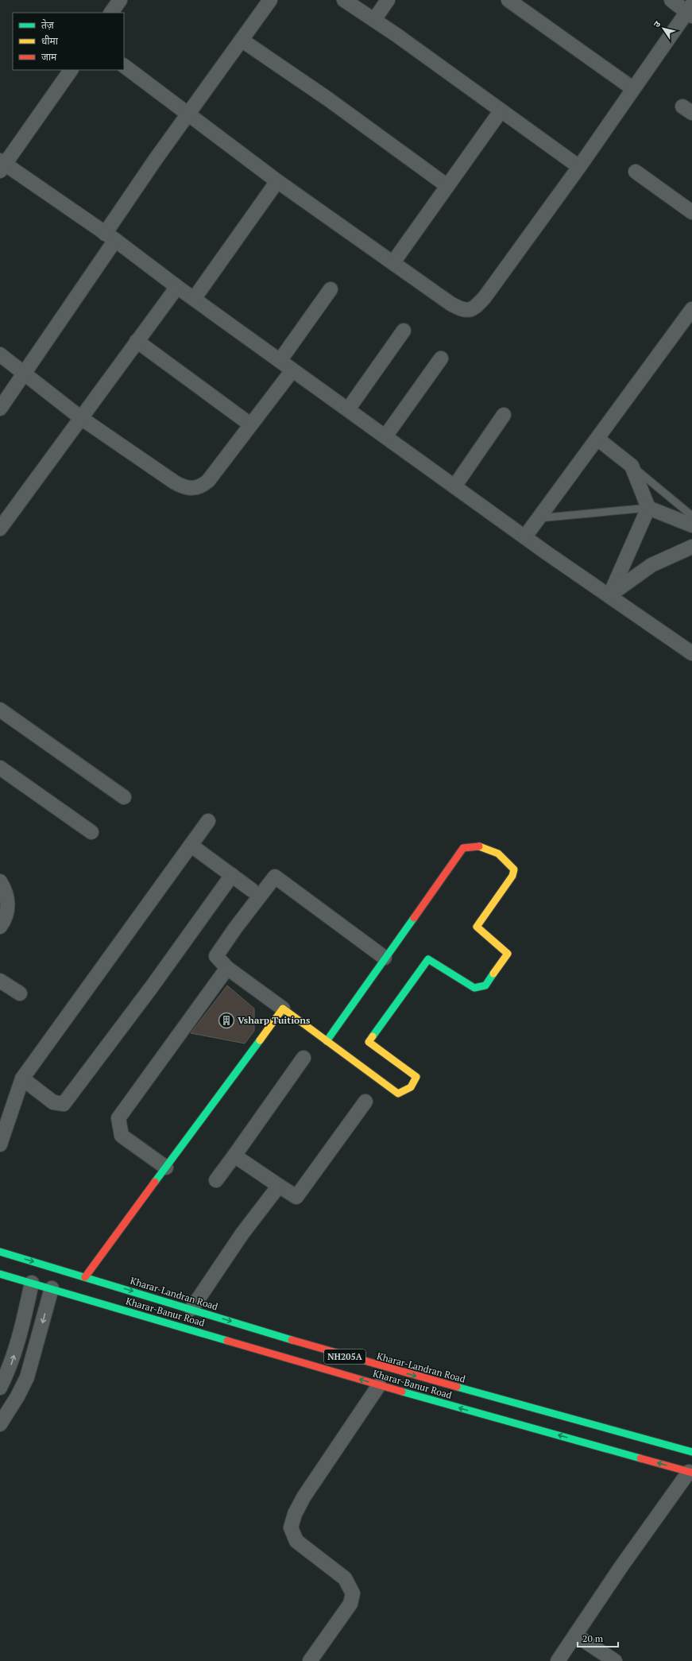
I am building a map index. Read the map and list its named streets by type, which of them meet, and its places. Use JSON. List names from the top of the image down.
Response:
{
  "streets": {
    "main road": ["Kharar-Landran Road", "Kharar-Banur Road", "NH205A"]
  },
  "one_way": ["Kharar-Landran Road", "Kharar-Banur Road"],
  "places": {
    "building": ["Vsharp Tuitions"]
  },
  "legend": ["तेज़", "धीमा", "जाम"],
  "scale_bar": "20 m",
  "north": "top left"
}
